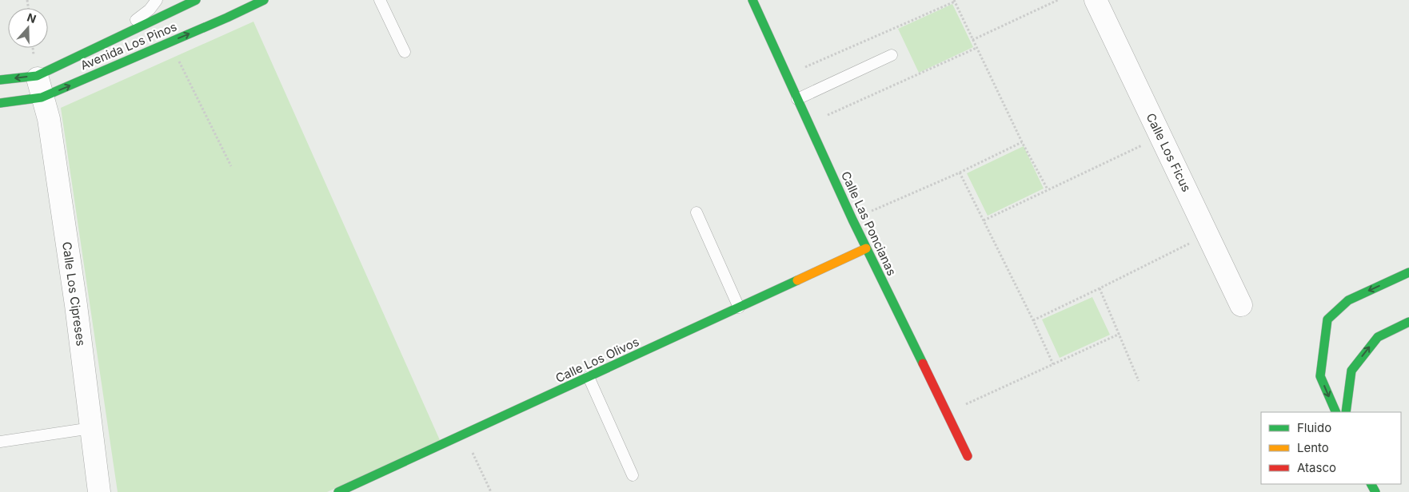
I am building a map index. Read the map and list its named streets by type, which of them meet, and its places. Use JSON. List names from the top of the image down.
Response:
{
  "streets": {
    "street": [
      "Avenida Los Pinos",
      "Calle Los Ficus",
      "Calle Las Poncianas",
      "Calle Los Cipreses",
      "Calle Los Olivos"
    ]
  },
  "crossings": [
    ["Avenida Los Pinos", "Calle Los Cipreses"],
    ["Calle Las Poncianas", "Calle Los Olivos"]
  ],
  "legend": ["Fluido", "Lento", "Atasco"],
  "north": "top"
}
